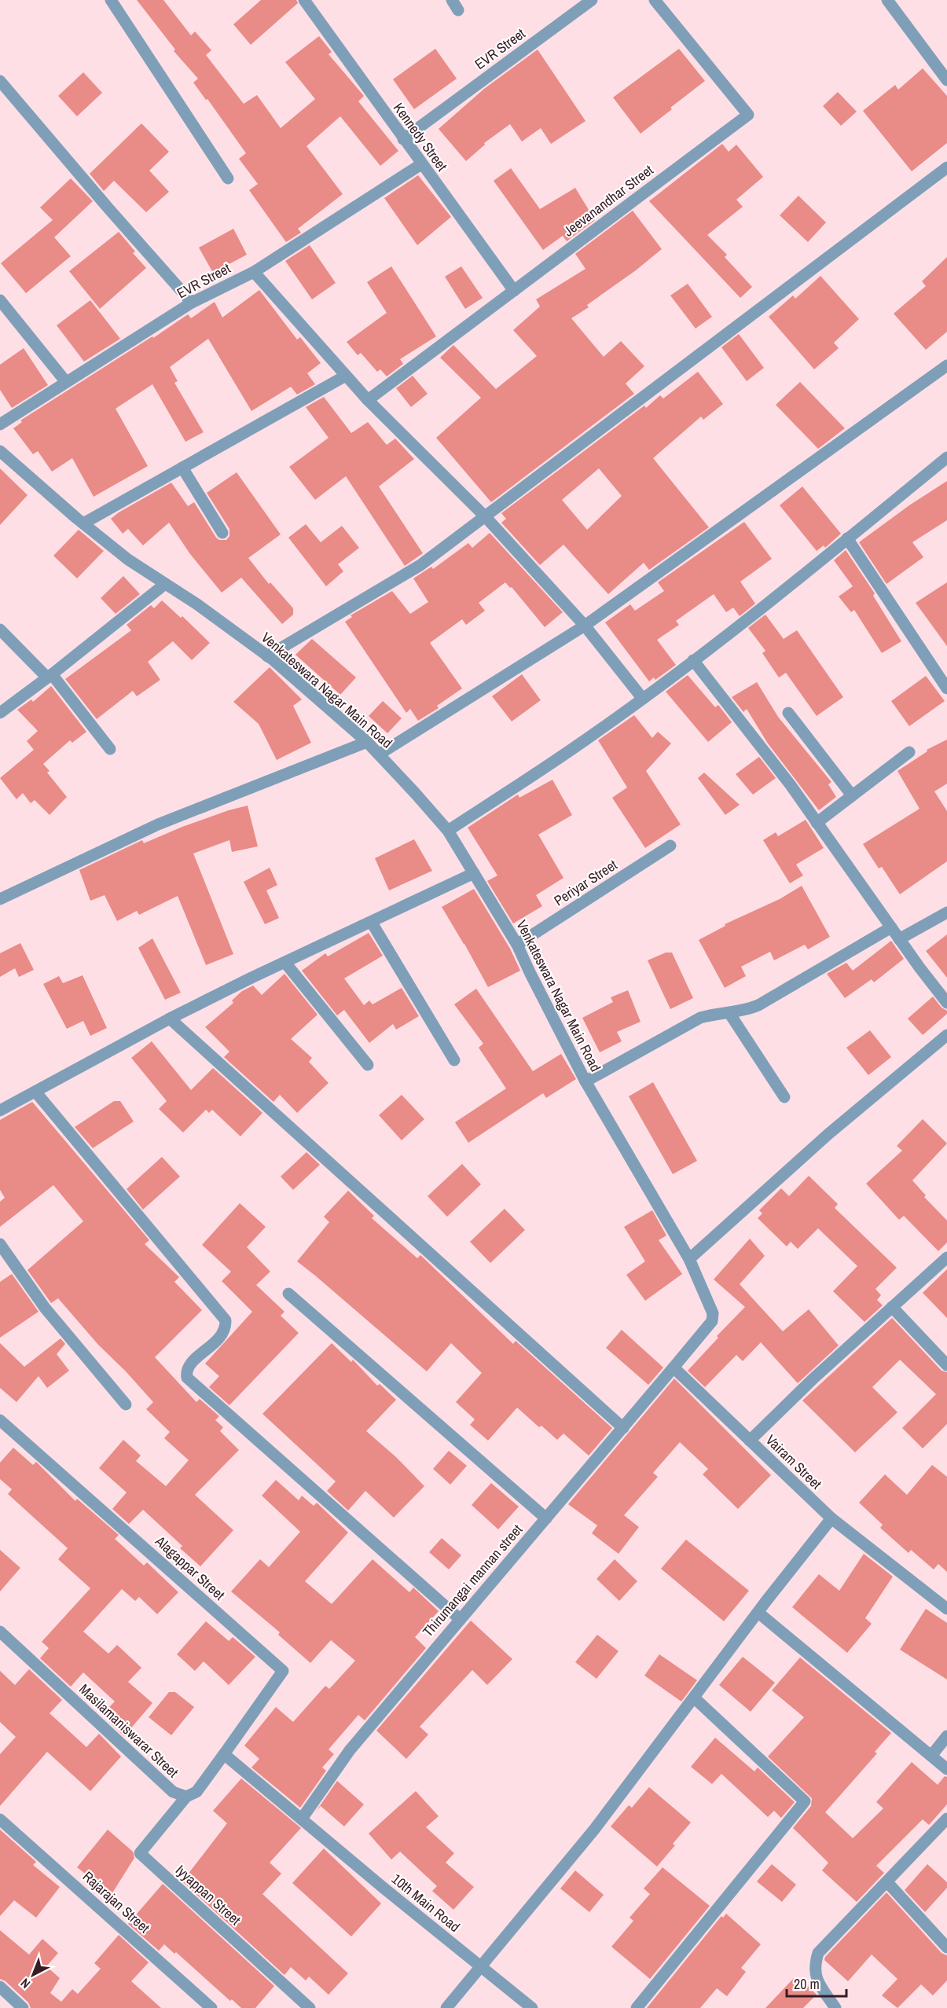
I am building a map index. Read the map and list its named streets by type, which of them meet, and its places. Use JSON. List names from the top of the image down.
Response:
{
  "streets": {
    "street": [
      "EVR Street",
      "Kennedy Street",
      "Jeevanandhar Street",
      "Venkateswara Nagar Main Road",
      "Periyar Street",
      "Vairam Street",
      "Alagappar Street",
      "Thirumangai mannan street",
      "Masilamaniswarar Street",
      "Iyyappan Street",
      "Rajarajan Street",
      "10th Main Road"
    ]
  },
  "crossings": [
    ["EVR Street", "Kennedy Street"],
    ["Kennedy Street", "Jeevanandhar Street"],
    ["Venkateswara Nagar Main Road", "Periyar Street"],
    ["Venkateswara Nagar Main Road", "Vairam Street"],
    ["Venkateswara Nagar Main Road", "Thirumangai mannan street"],
    ["Vairam Street", "Thirumangai mannan street"],
    ["Thirumangai mannan street", "10th Main Road"],
    ["Masilamaniswarar Street", "Iyyappan Street"]
  ],
  "scale_bar": "20 m",
  "north": "bottom left"
}
